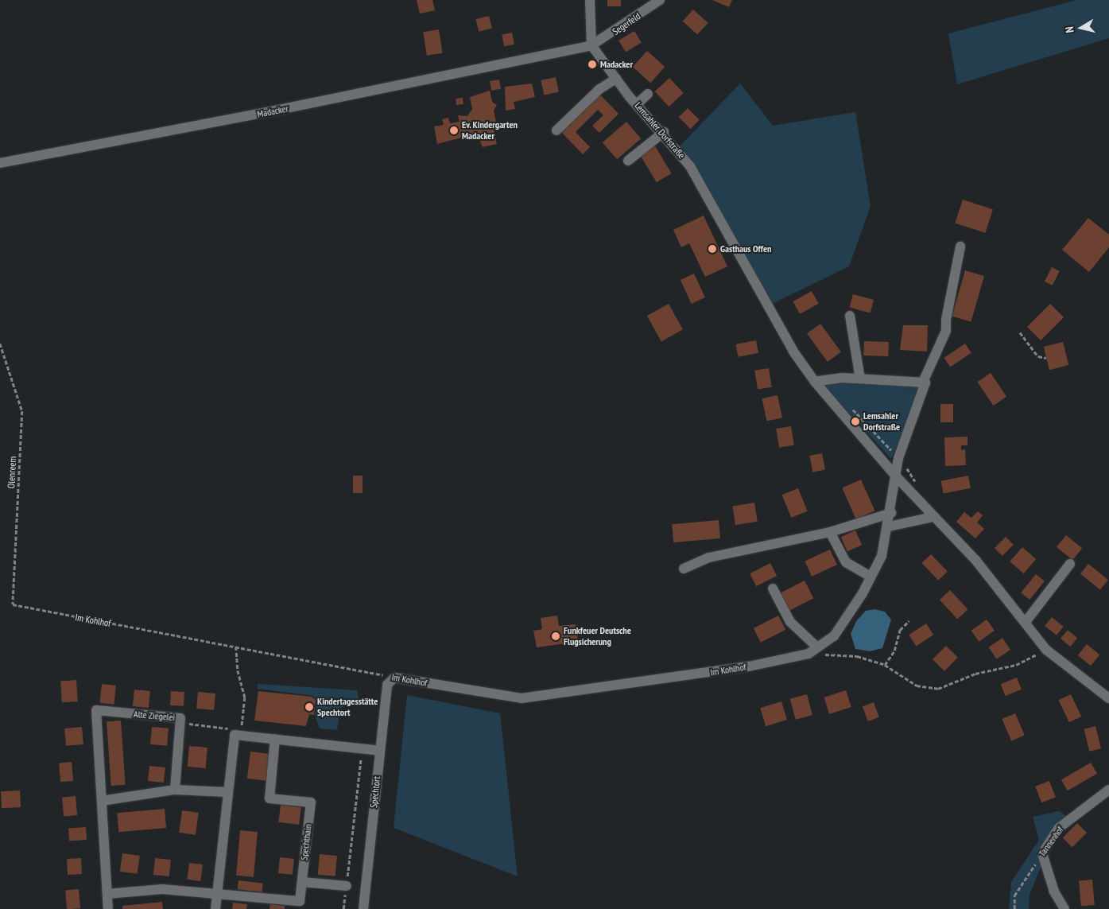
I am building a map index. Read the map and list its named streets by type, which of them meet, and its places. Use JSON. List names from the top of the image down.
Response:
{
  "streets": {
    "street": [
      "Segerfeld",
      "Madacker",
      "Lemsahler Dorfstraße",
      "Im Kohlhof",
      "Alte Ziegelei",
      "Spechtort",
      "Tannenhof",
      "Spechthain"
    ],
    "path": ["Olenreem"]
  },
  "crossings": [
    ["Segerfeld", "Madacker"],
    ["Segerfeld", "Lemsahler Dorfstraße"],
    ["Madacker", "Lemsahler Dorfstraße"],
    ["Lemsahler Dorfstraße", "Im Kohlhof"],
    ["Olenreem", "Im Kohlhof"],
    ["Im Kohlhof", "Spechtort"]
  ],
  "places": [
    "Madacker",
    "Ev. Kindergarten Madacker",
    "Gasthaus Offen",
    "Lemsahler Dorfstraße",
    "Funkfeuer Deutsche Flugsicherung",
    "Kindertagesstätte Spechtort"
  ],
  "north": "left"
}
